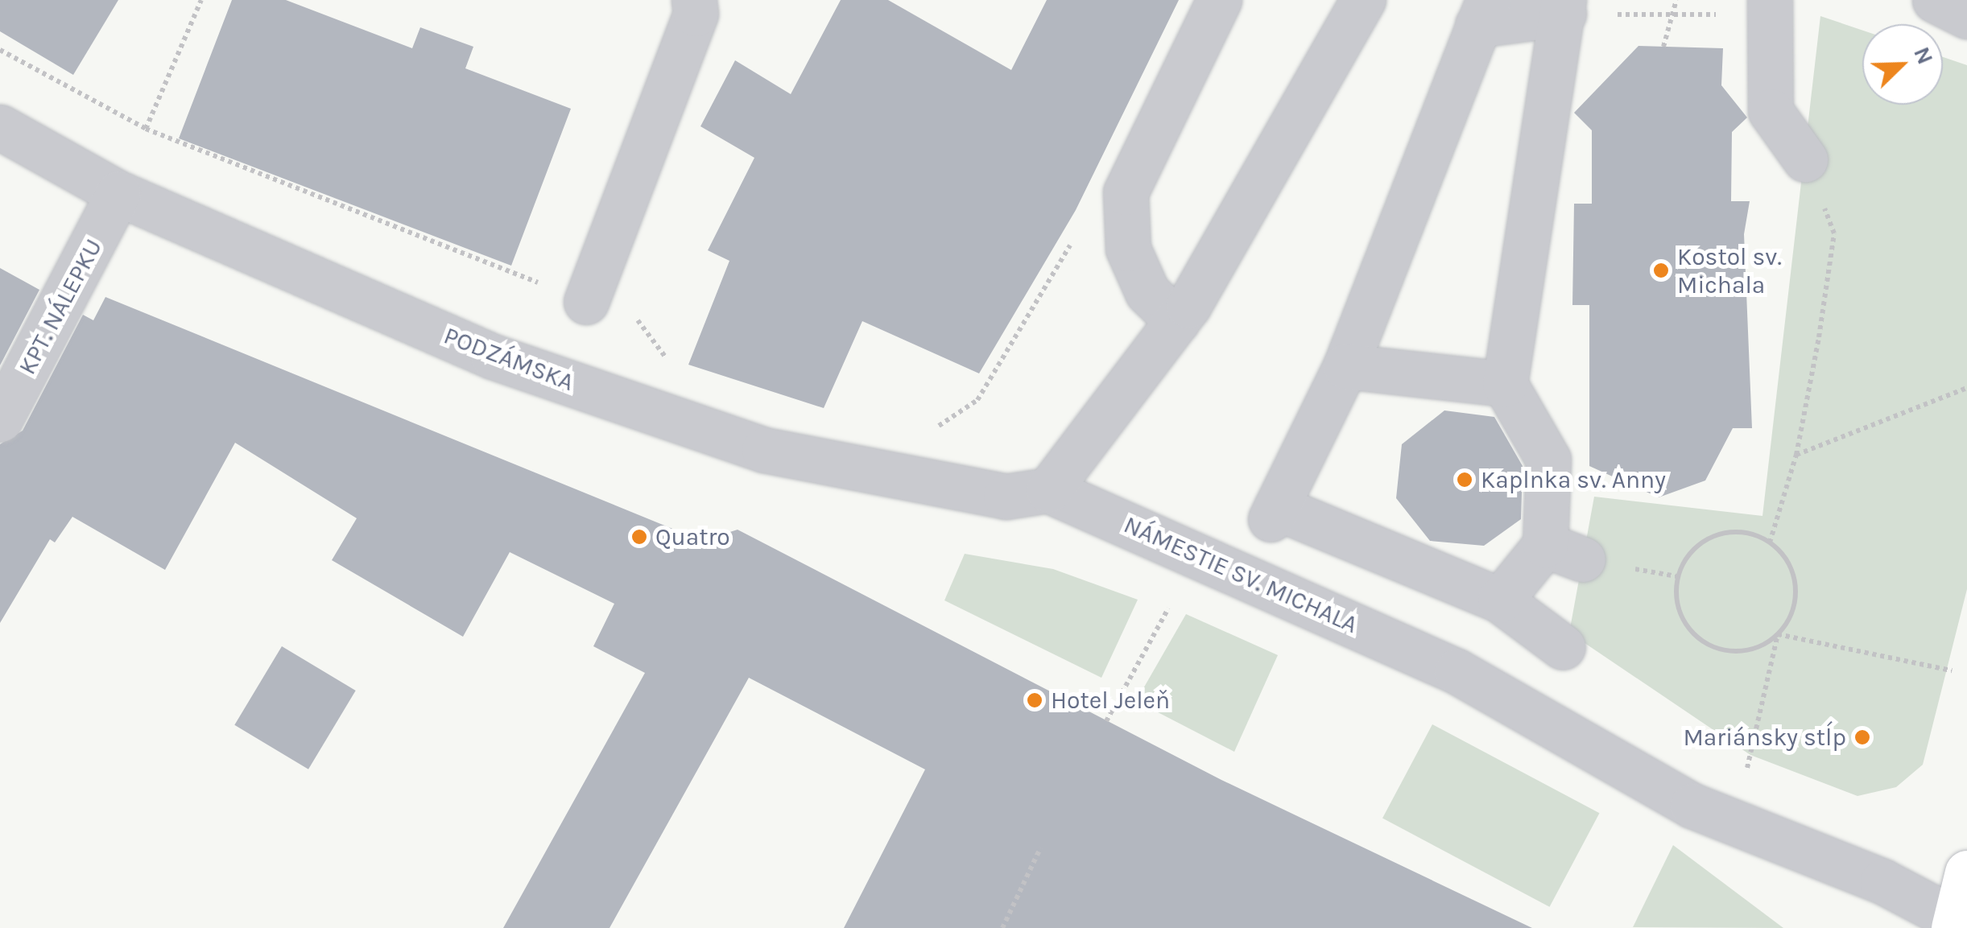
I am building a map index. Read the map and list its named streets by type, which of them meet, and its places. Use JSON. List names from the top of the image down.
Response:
{
  "streets": {
    "main road": ["NÁMESTIE SV. MICHALA"],
    "street": ["KPT. NÁLEPKU", "PODZÁMSKA"]
  },
  "crossings": [
    ["KPT. NÁLEPKU", "PODZÁMSKA"],
    ["PODZÁMSKA", "NÁMESTIE SV. MICHALA"]
  ],
  "places": [
    "Kostol sv. Michala",
    "Kaplnka sv. Anny",
    "Quatro",
    "Hotel Jeleň",
    "Mariánsky stĺp"
  ],
  "north": "top right"
}
